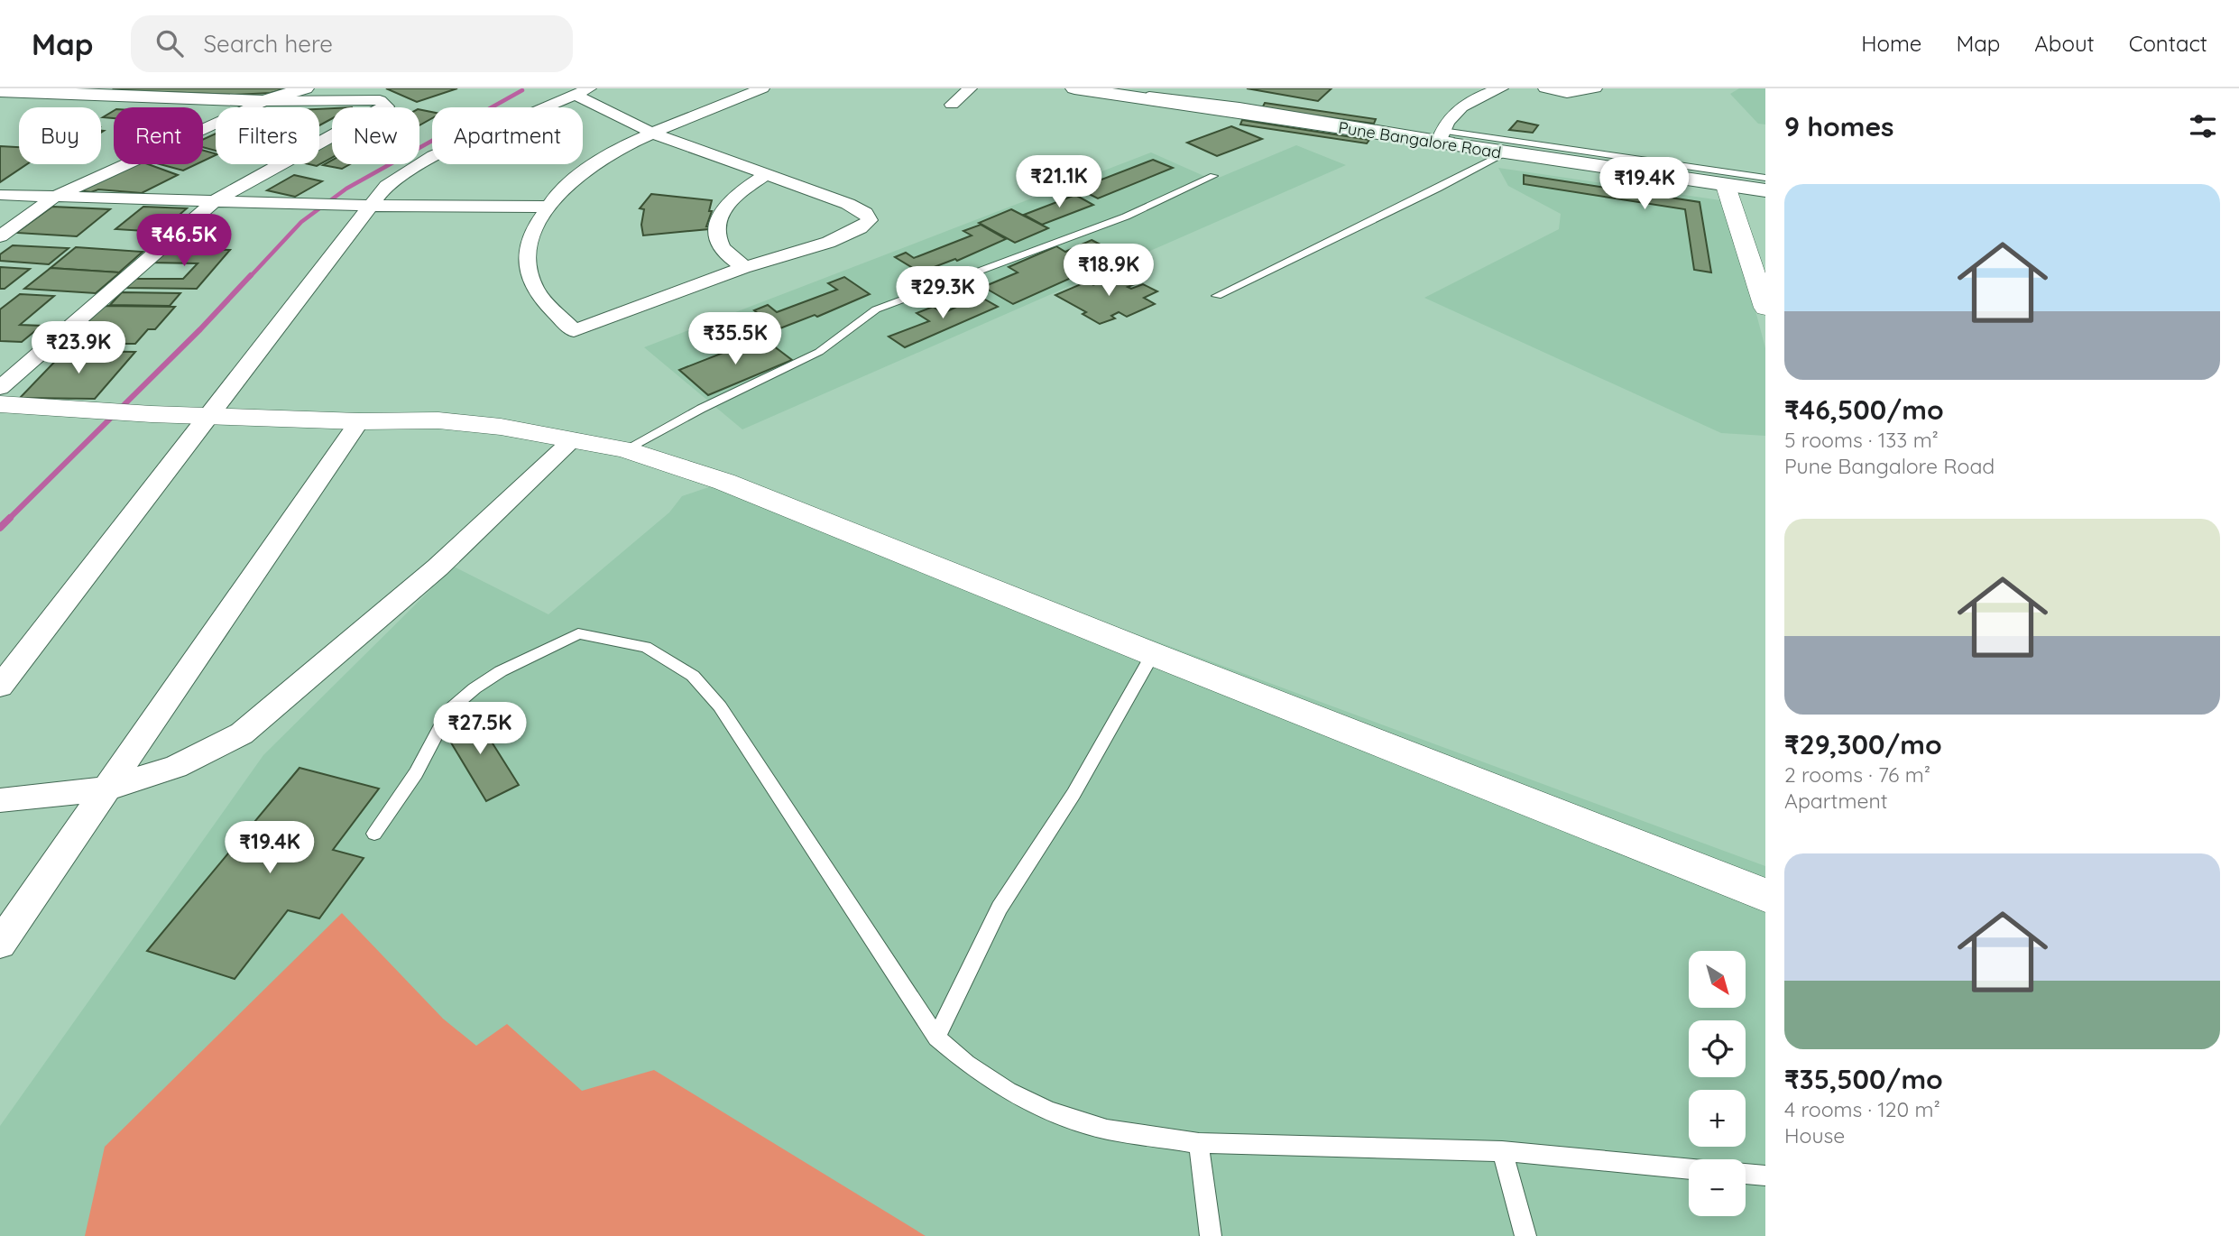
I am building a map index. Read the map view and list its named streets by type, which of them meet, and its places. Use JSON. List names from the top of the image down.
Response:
{
  "streets": {
    "main road": ["Pune Bangalore Road"]
  },
  "north": "bottom right",
  "page": {
    "header": "Map",
    "search": "Search here",
    "nav": [
      "Home",
      "Map",
      "About",
      "Contact"
    ],
    "heading": "9 homes",
    "chip": [
      "Buy",
      "Rent",
      "Filters",
      "New",
      "Apartment"
    ],
    "price": [
      "₹21.1K",
      "₹19.4K",
      "₹46.5K",
      "₹18.9K",
      "₹29.3K",
      "₹35.5K",
      "₹23.9K",
      "₹27.5K",
      "₹19.4K"
    ],
    "list": [
      {
        "name": "₹46,500/mo",
        "note": "5 rooms · 133 m² · Pune Bangalore Road"
      },
      {
        "name": "₹29,300/mo",
        "note": "2 rooms · 76 m² · Apartment"
      },
      {
        "name": "₹35,500/mo",
        "note": "4 rooms · 120 m² · House"
      }
    ],
    "map_buttons": ["+", "−"]
  }
}
